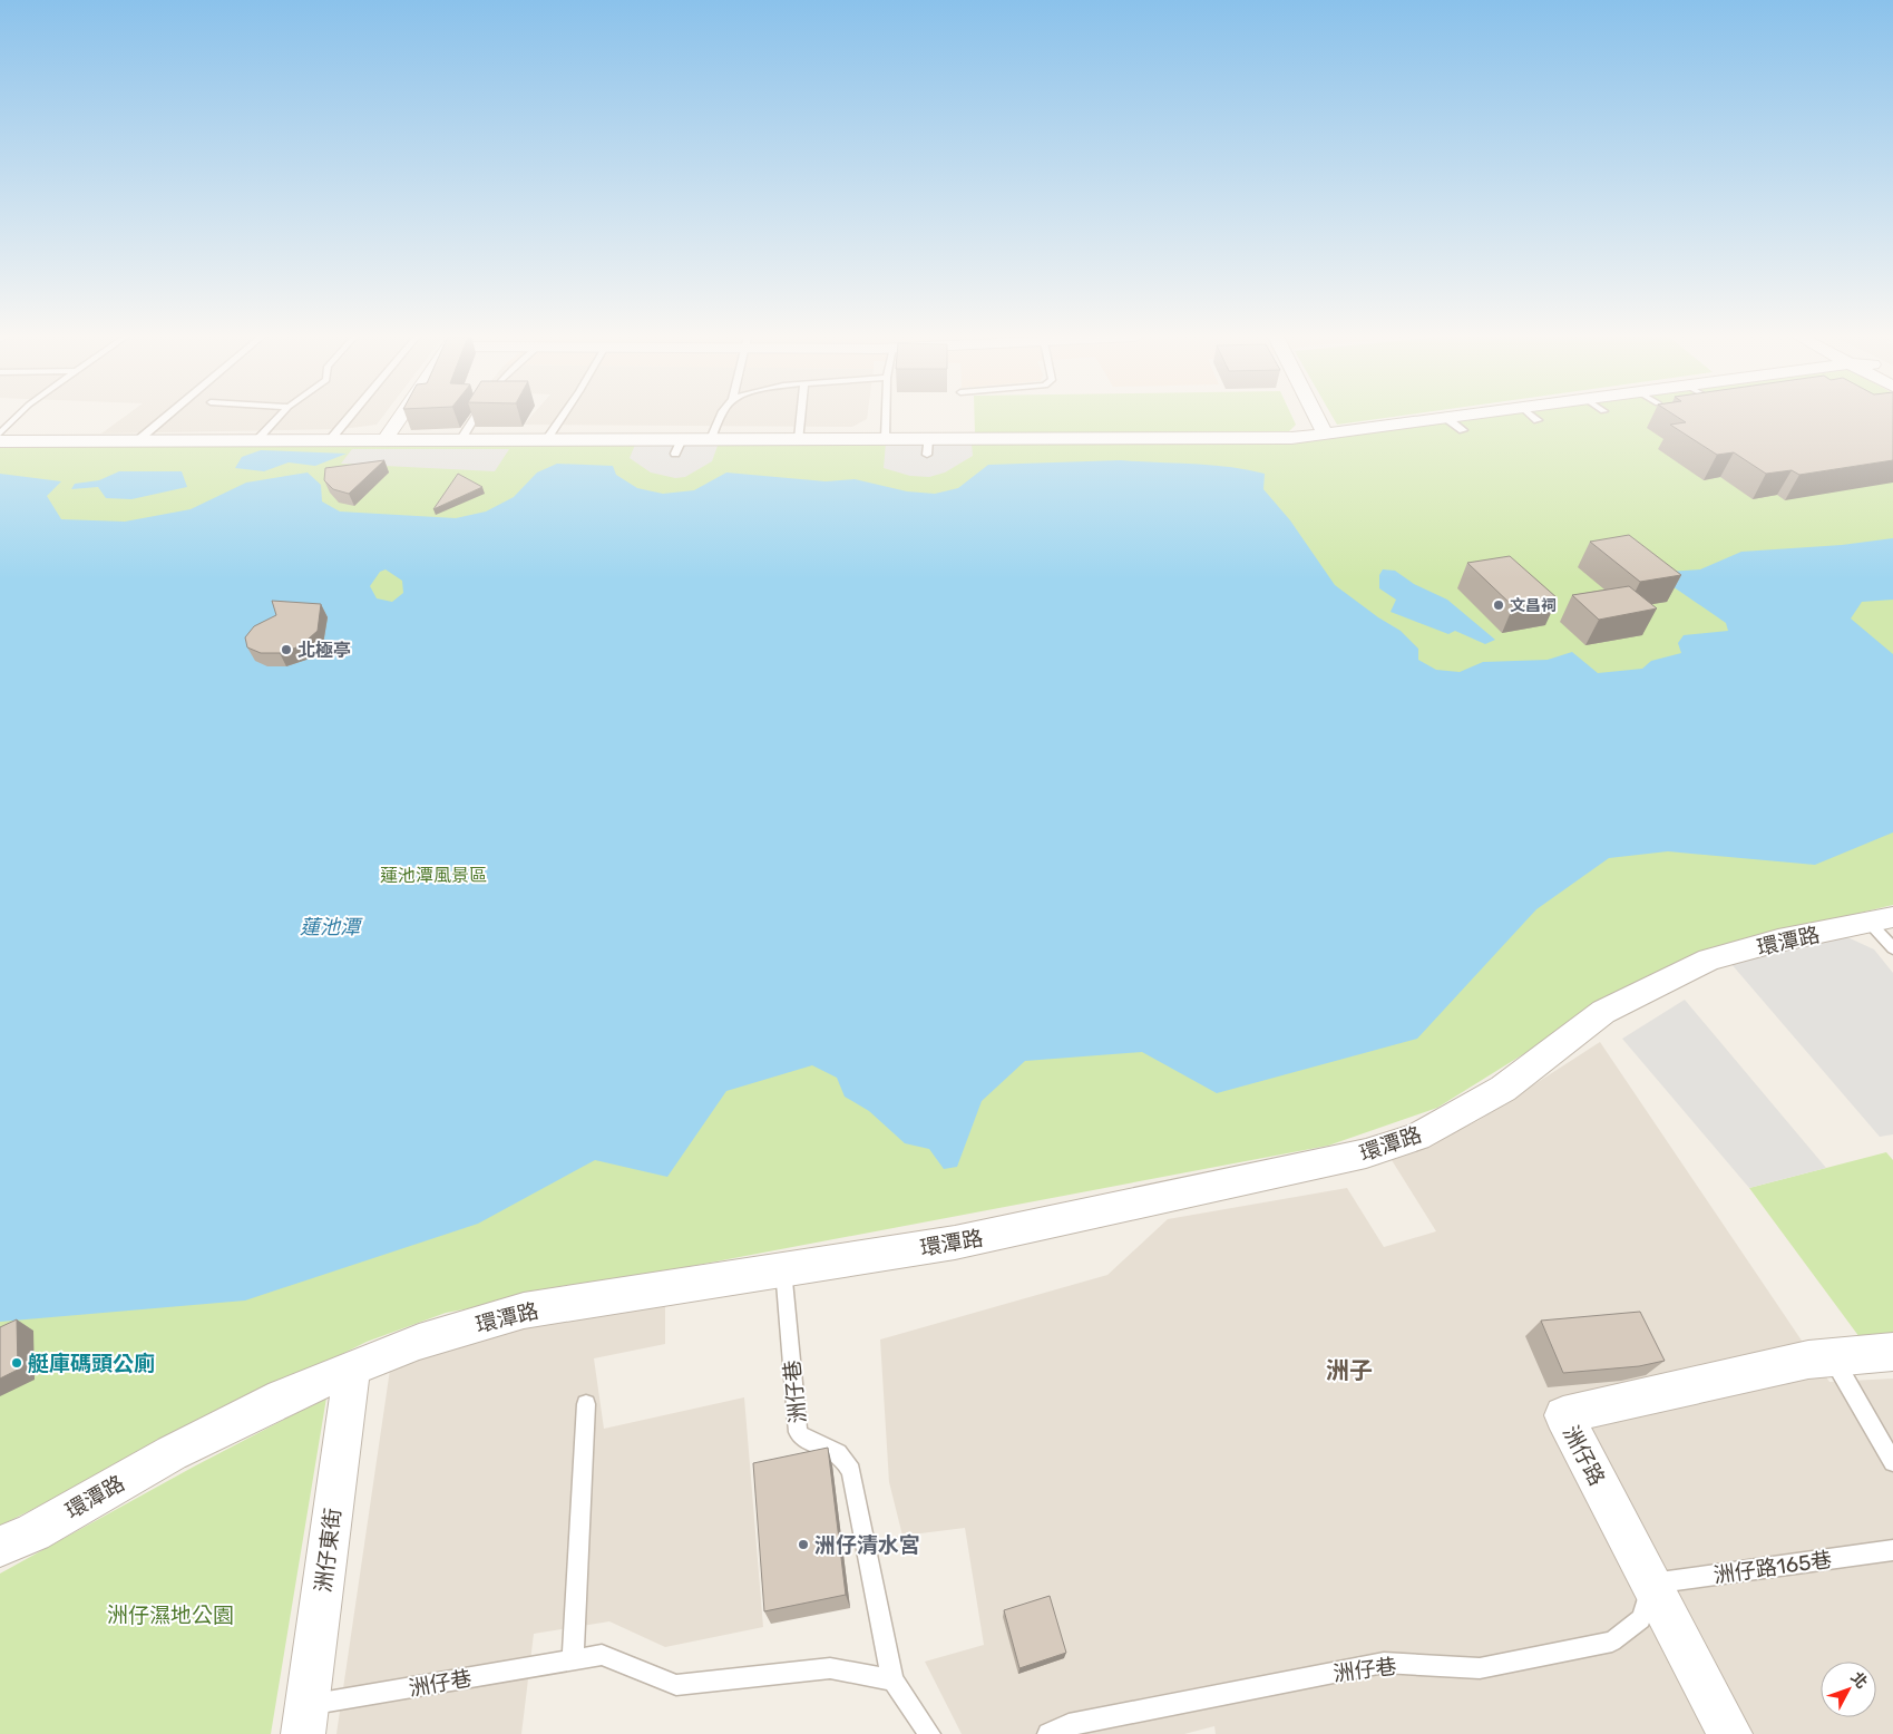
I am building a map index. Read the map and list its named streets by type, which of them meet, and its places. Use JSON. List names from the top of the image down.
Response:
{
  "streets": {
    "street": ["環潭路", "洲仔路", "洲仔東街"],
    "lane": ["洲仔巷", "洲仔路165巷"]
  },
  "crossings": [
    ["環潭路", "洲仔巷"],
    ["環潭路", "洲仔東街"],
    ["洲仔巷", "洲仔路"],
    ["洲仔巷", "洲仔東街"],
    ["洲仔巷", "洲仔路165巷"],
    ["洲仔路", "洲仔路165巷"]
  ],
  "districts": ["洲子"],
  "water": ["蓮池潭"],
  "parks": ["蓮池潭風景區", "洲仔濕地公園"],
  "places": [
    "文昌祠",
    "北極亭",
    "艇庫碼頭公廁",
    "洲仔清水宮"
  ],
  "north": "top right"
}
